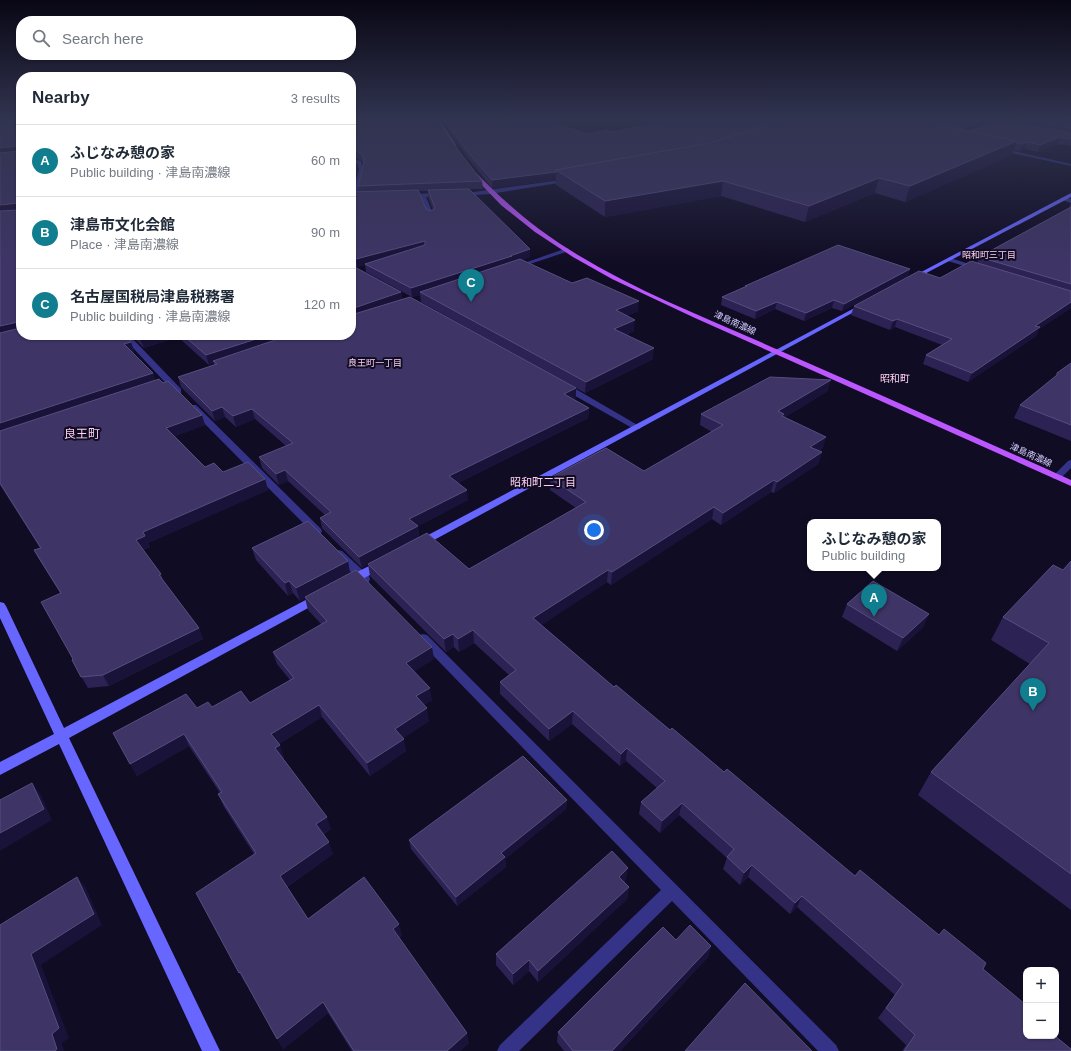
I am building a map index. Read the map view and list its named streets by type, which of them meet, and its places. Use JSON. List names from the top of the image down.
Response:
{
  "streets": {
    "main road": ["津島南濃線"]
  },
  "districts": [
    "昭和町三丁目",
    "良王町一丁目",
    "昭和町",
    "良王町",
    "昭和町二丁目"
  ],
  "page": {
    "search": "Search here",
    "heading": ["Nearby", "3 results"],
    "list": [
      {
        "mark": "A",
        "name": "ふじなみ憩の家",
        "note": "Public building · 津島南濃線",
        "value": "60 m"
      },
      {
        "mark": "B",
        "name": "津島市文化会館",
        "note": "Place · 津島南濃線",
        "value": "90 m"
      },
      {
        "mark": "C",
        "name": "名古屋国税局津島税務署",
        "note": "Public building · 津島南濃線",
        "value": "120 m"
      }
    ],
    "pins": ["C", "A", "B"],
    "popup": ["ふじなみ憩の家", "Public building"],
    "map_buttons": ["+", "−"]
  }
}
